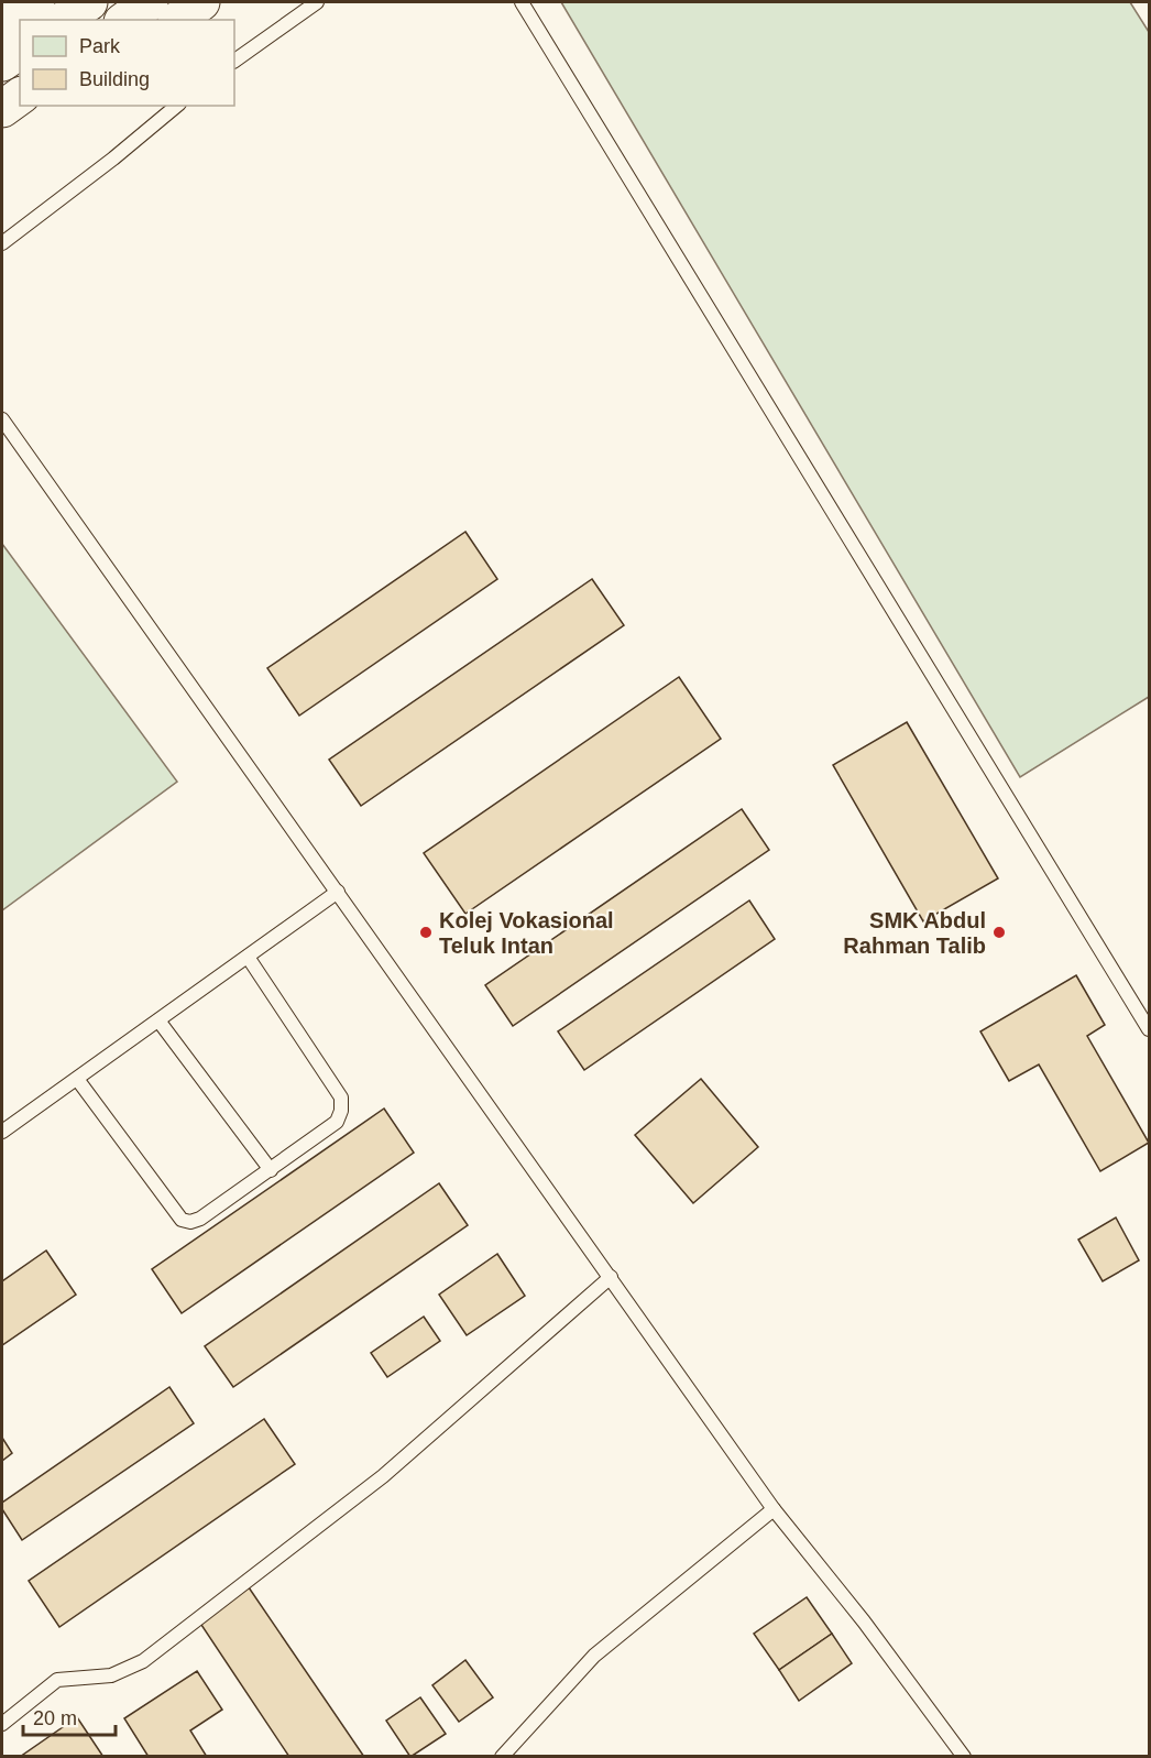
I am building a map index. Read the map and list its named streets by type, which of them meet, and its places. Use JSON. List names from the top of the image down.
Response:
{
  "places": ["Kolej Vokasional Teluk Intan", "SMK Abdul Rahman Talib"],
  "legend": ["Park", "Building"],
  "scale_bar": "20 m"
}
